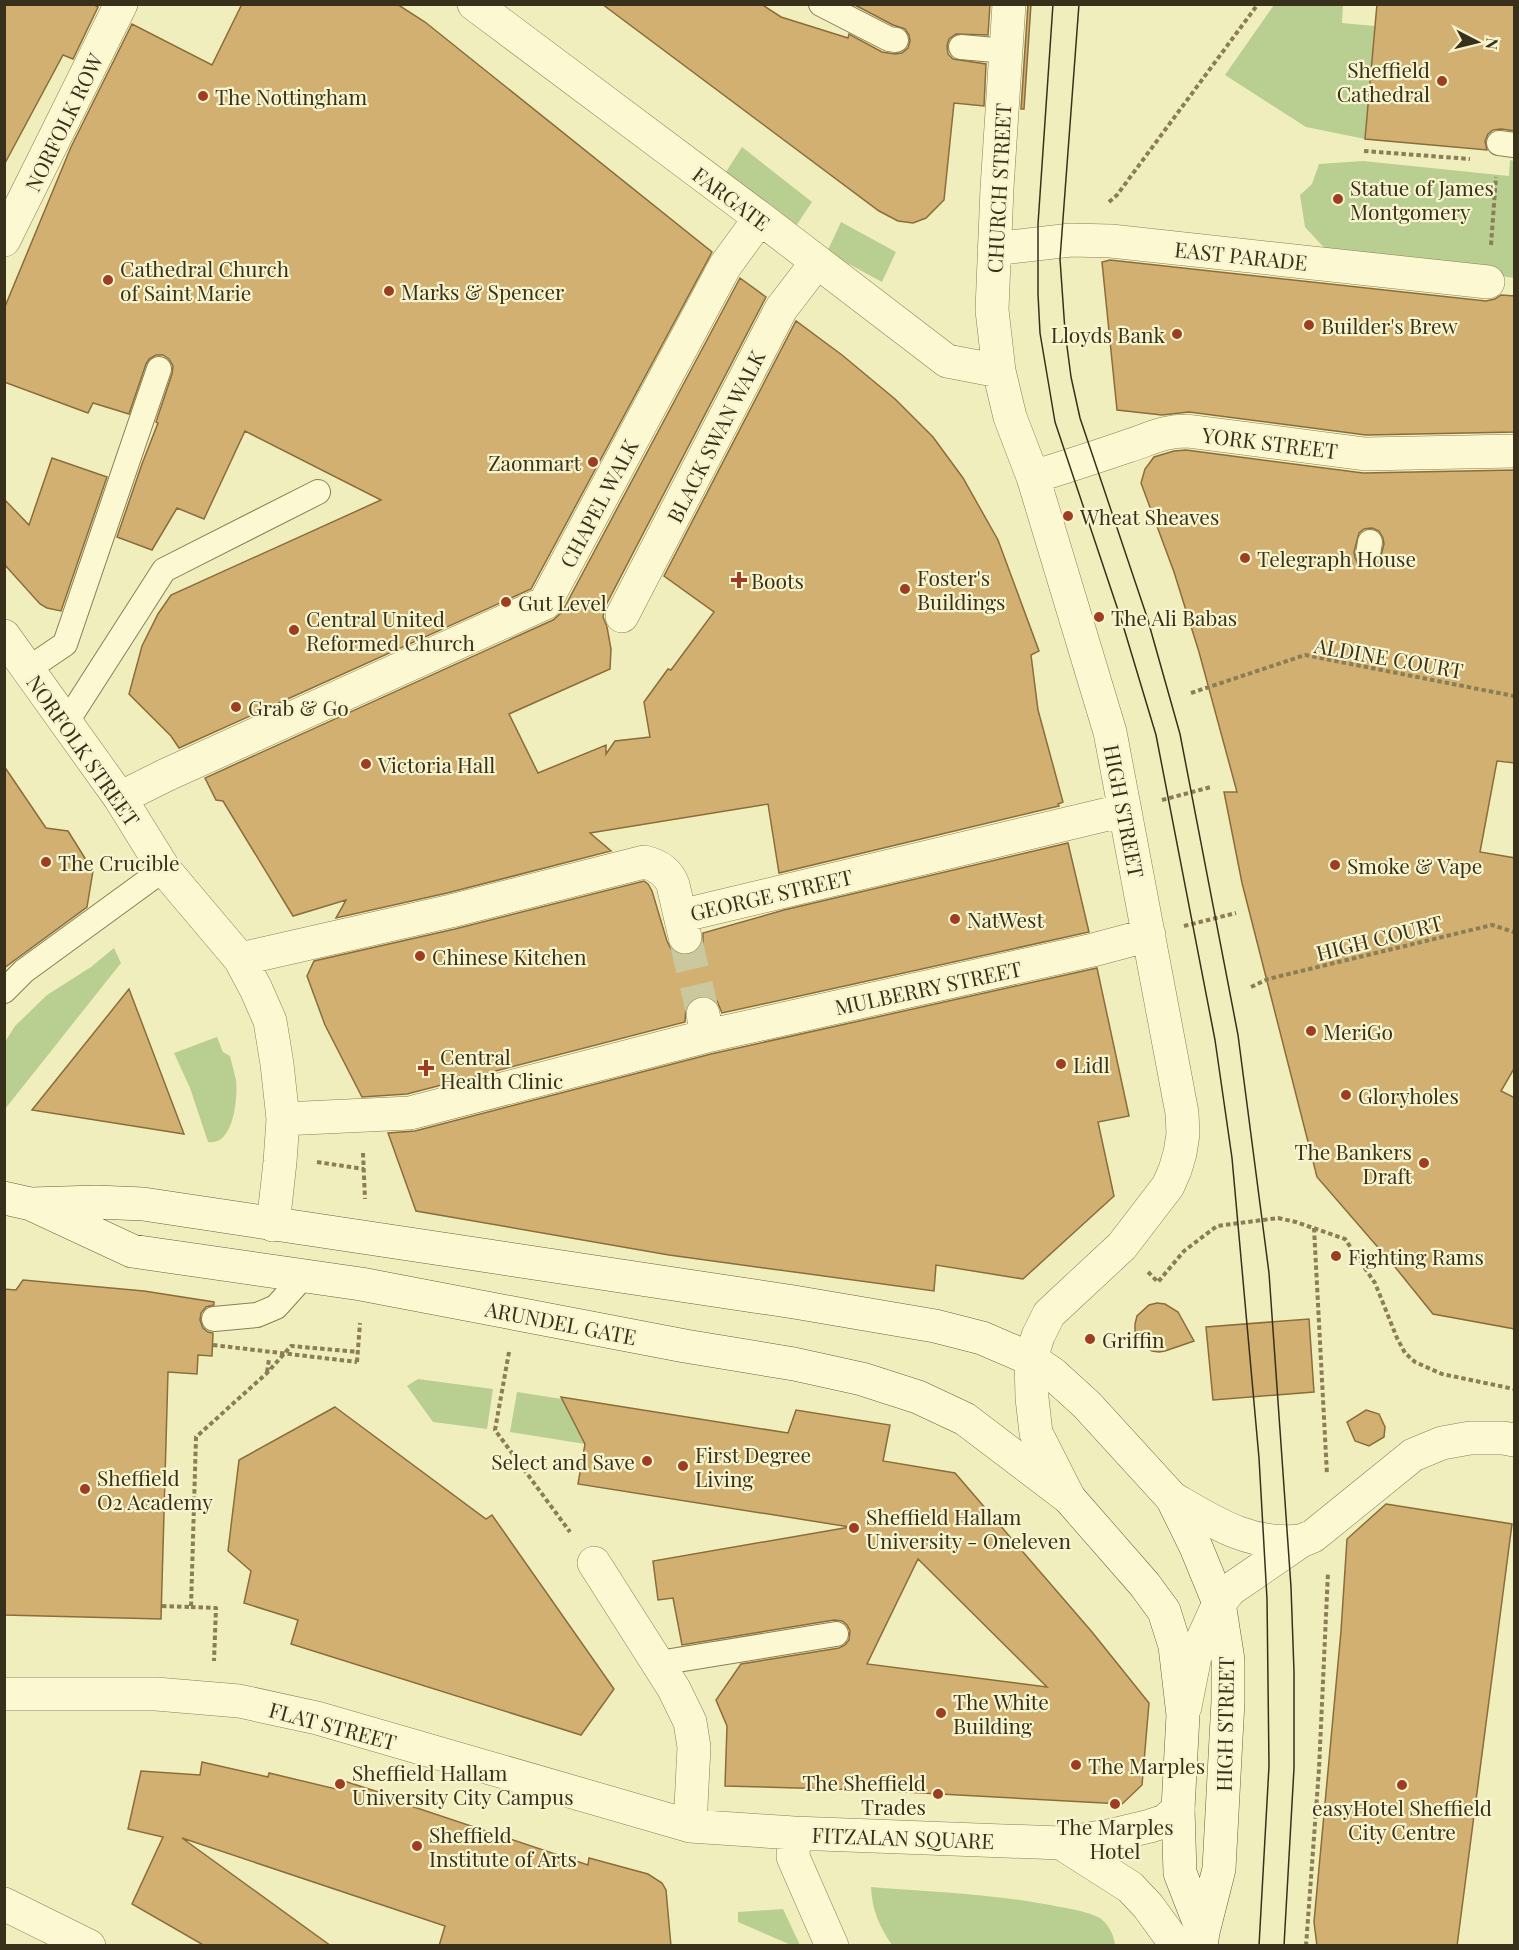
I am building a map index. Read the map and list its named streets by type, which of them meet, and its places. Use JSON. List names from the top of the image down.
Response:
{
  "streets": {
    "street": [
      "NORFOLK ROW",
      "CHURCH STREET",
      "FARGATE",
      "EAST PARADE",
      "BLACK SWAN WALK",
      "YORK STREET",
      "CHAPEL WALK",
      "NORFOLK STREET",
      "HIGH STREET",
      "GEORGE STREET",
      "MULBERRY STREET",
      "ARUNDEL GATE",
      "FLAT STREET",
      "FITZALAN SQUARE"
    ],
    "path": ["ALDINE COURT", "HIGH COURT"]
  },
  "crossings": [
    ["CHURCH STREET", "FARGATE"],
    ["CHURCH STREET", "EAST PARADE"],
    ["CHURCH STREET", "HIGH STREET"],
    ["FARGATE", "BLACK SWAN WALK"],
    ["FARGATE", "CHAPEL WALK"],
    ["FARGATE", "HIGH STREET"],
    ["YORK STREET", "HIGH STREET"],
    ["CHAPEL WALK", "NORFOLK STREET"],
    ["NORFOLK STREET", "GEORGE STREET"],
    ["NORFOLK STREET", "MULBERRY STREET"],
    ["NORFOLK STREET", "ARUNDEL GATE"],
    ["HIGH STREET", "GEORGE STREET"],
    ["HIGH STREET", "MULBERRY STREET"],
    ["HIGH STREET", "ARUNDEL GATE"],
    ["HIGH STREET", "FITZALAN SQUARE"],
    ["FLAT STREET", "FITZALAN SQUARE"]
  ],
  "places": {
    "other": [
      "Sheffield Cathedral",
      "The Nottingham",
      "Statue of James Montgomery",
      "Cathedral Church of Saint Marie",
      "Marks & Spencer",
      "Builder's Brew",
      "Lloyds Bank",
      "Zaonmart",
      "Wheat Sheaves",
      "Telegraph House",
      "Foster's Buildings",
      "Gut Level",
      "The Ali Babas",
      "Central United Reformed Church",
      "Grab & Go",
      "Victoria Hall",
      "The Crucible",
      "Smoke & Vape",
      "NatWest",
      "Chinese Kitchen",
      "MeriGo",
      "Lidl",
      "Gloryholes",
      "The Bankers Draft",
      "Fighting Rams",
      "Griffin",
      "Select and Save",
      "First Degree Living",
      "Sheffield O2 Academy",
      "Sheffield Hallam University - Oneleven",
      "The White Building",
      "The Marples",
      "Sheffield Hallam University City Campus",
      "easyHotel Sheffield City Centre",
      "The Sheffield Trades",
      "The Marples Hotel",
      "Sheffield Institute of Arts"
    ],
    "health": ["Boots", "Central Health Clinic"]
  },
  "north": "right"
}
